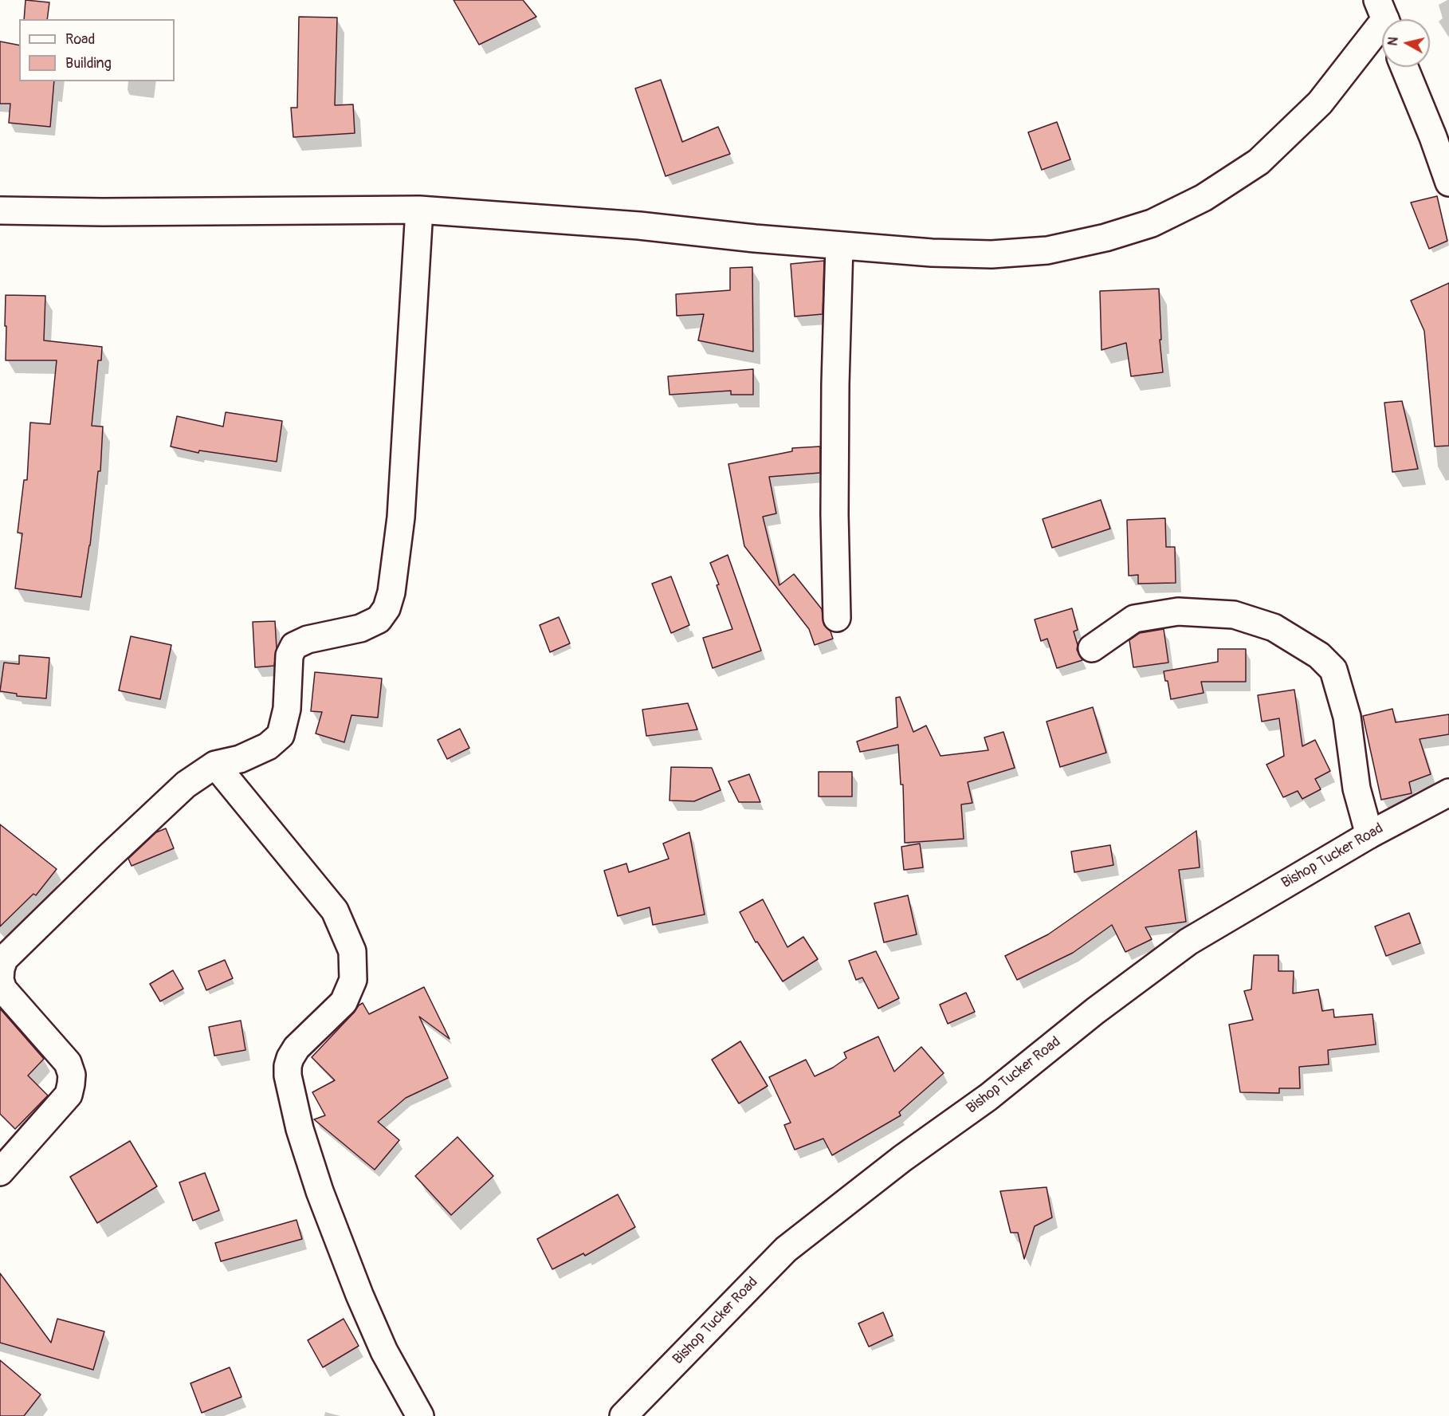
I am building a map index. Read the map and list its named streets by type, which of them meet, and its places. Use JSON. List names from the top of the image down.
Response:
{
  "streets": {
    "street": ["Bishop Tucker Road"]
  },
  "legend": ["Road", "Building"],
  "north": "left"
}
